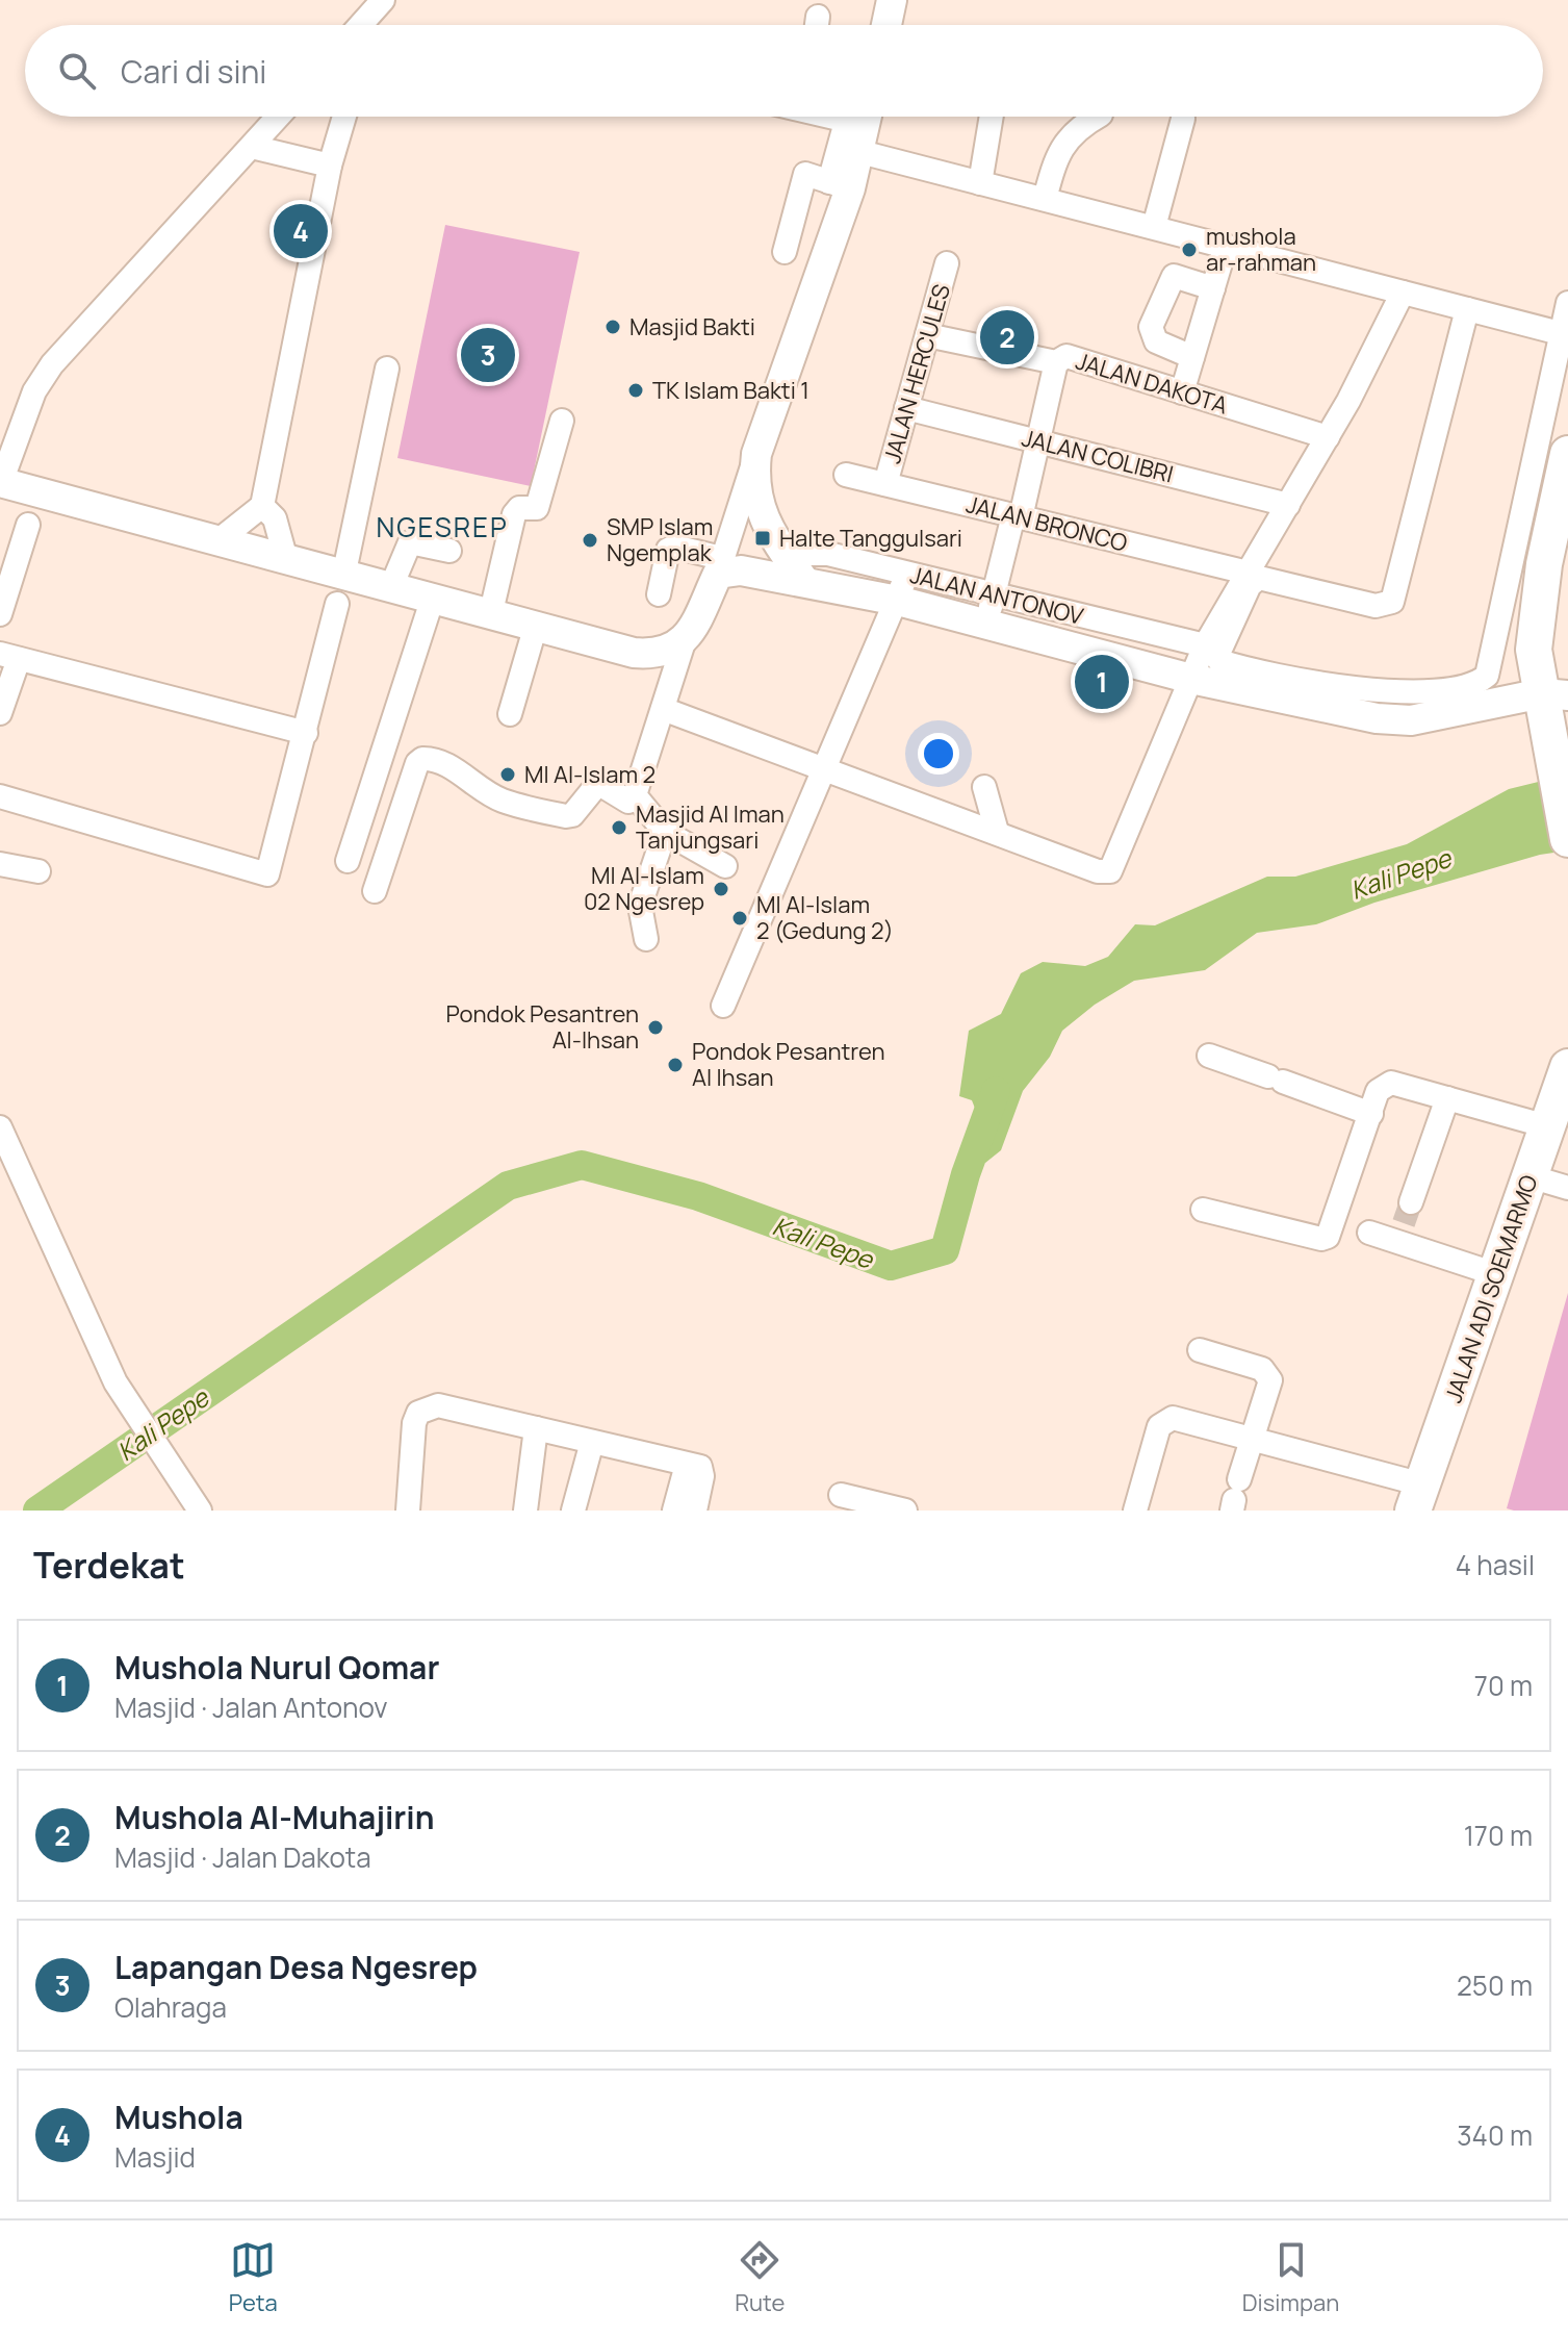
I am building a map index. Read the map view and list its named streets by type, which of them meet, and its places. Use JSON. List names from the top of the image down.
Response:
{
  "streets": {
    "highway": ["JALAN ADI SOEMARMO"],
    "street": [
      "JALAN HERCULES",
      "JALAN DAKOTA",
      "JALAN COLIBRI",
      "JALAN BRONCO",
      "JALAN ANTONOV"
    ]
  },
  "crossings": [
    ["JALAN HERCULES", "JALAN DAKOTA"],
    ["JALAN HERCULES", "JALAN COLIBRI"],
    ["JALAN HERCULES", "JALAN BRONCO"]
  ],
  "districts": ["NGESREP"],
  "water": ["Kali Pepe"],
  "places": {
    "other": [
      "mushola ar-rahman",
      "Masjid Bakti",
      "TK Islam Bakti 1",
      "SMP Islam Ngemplak",
      "MI Al-Islam 2",
      "Masjid Al Iman Tanjungsari",
      "MI Al-Islam 02 Ngesrep",
      "MI Al-Islam 2 (Gedung 2)",
      "Pondok Pesantren Al-Ihsan",
      "Pondok Pesantren Al Ihsan"
    ],
    "transit": ["Halte Tanggulsari"]
  },
  "page": {
    "search": "Cari di sini",
    "pins": [
      "4",
      "2",
      "3",
      "1"
    ],
    "heading": ["Terdekat", "4 hasil"],
    "list": [
      {
        "mark": "1",
        "name": "Mushola Nurul Qomar",
        "note": "Masjid · Jalan Antonov",
        "value": "70 m"
      },
      {
        "mark": "2",
        "name": "Mushola Al-Muhajirin",
        "note": "Masjid · Jalan Dakota",
        "value": "170 m"
      },
      {
        "mark": "3",
        "name": "Lapangan Desa Ngesrep",
        "note": "Olahraga",
        "value": "250 m"
      },
      {
        "mark": "4",
        "name": "Mushola",
        "note": "Masjid",
        "value": "340 m"
      }
    ],
    "nav": ["Peta", "Rute", "Disimpan"]
  }
}
